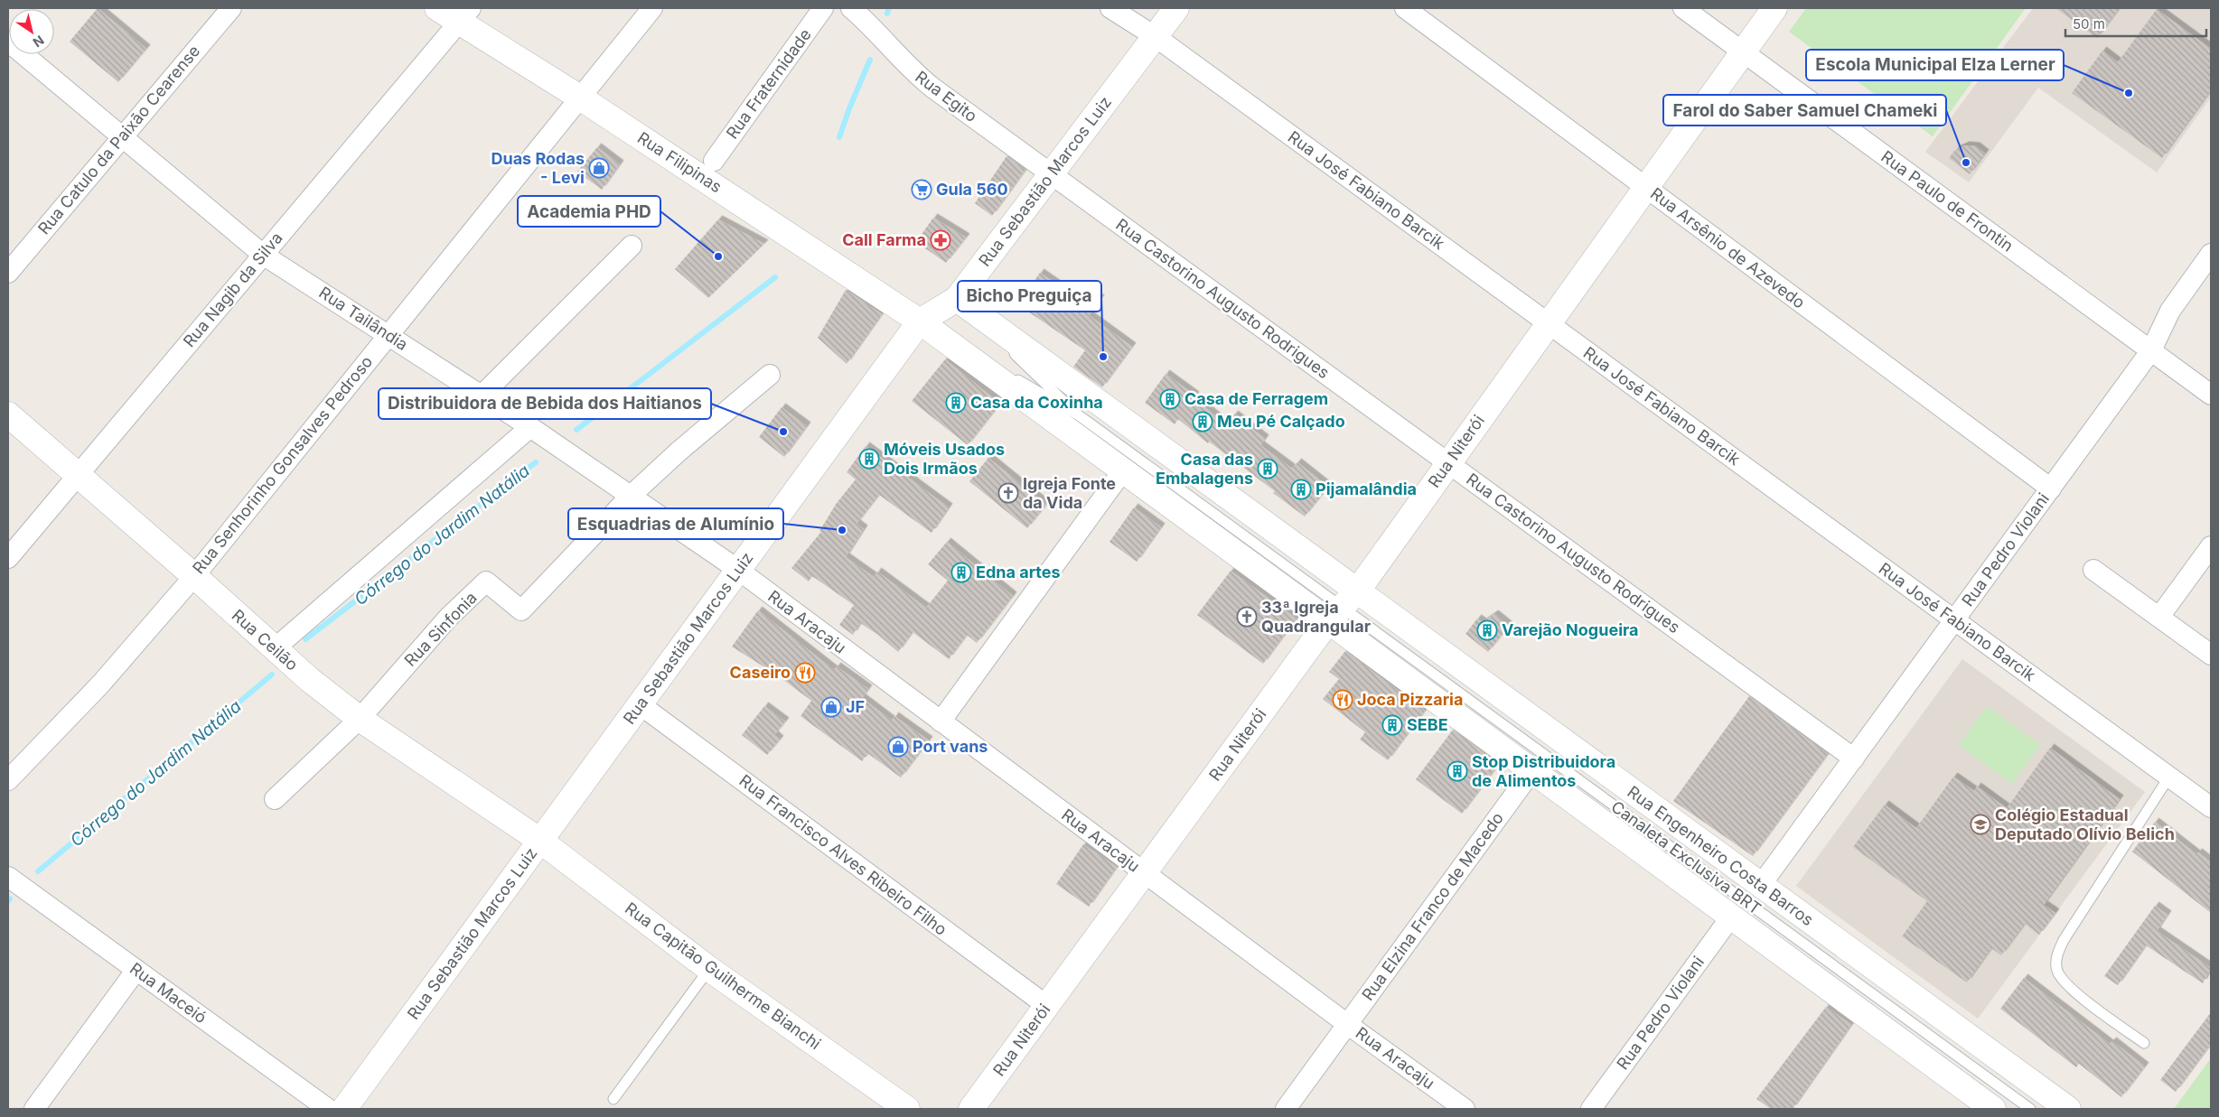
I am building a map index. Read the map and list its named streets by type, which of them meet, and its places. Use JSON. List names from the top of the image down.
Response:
{
  "streets": {
    "street": [
      "Rua Fraternidade",
      "Rua Egito",
      "Rua Catulo da Paixão Cearense",
      "Rua Filipinas",
      "Rua Sebastião Marcos Luiz",
      "Rua José Fabiano Barcik",
      "Rua Paulo de Frontin",
      "Rua Arsênio de Azevedo",
      "Rua Nagib da Silva",
      "Rua Castorino Augusto Rodrigues",
      "Rua Tailândia",
      "Rua Niterói",
      "Rua Senhorinho Gonsalves Pedroso",
      "Rua Pedro Violani",
      "Rua Aracaju",
      "Rua Sinfonia",
      "Rua Ceilão",
      "Rua Francisco Alves Ribeiro Filho",
      "Rua Engenheiro Costa Barros",
      "Rua Elzina Franco de Macedo",
      "Rua Capitão Guilherme Bianchi",
      "Rua Maceió"
    ],
    "lane": ["Canaleta Exclusiva BRT"]
  },
  "crossings": [
    ["Rua Egito", "Rua Sebastião Marcos Luiz"],
    ["Rua Egito", "Rua Castorino Augusto Rodrigues"],
    ["Rua Catulo da Paixão Cearense", "Rua Tailândia"],
    ["Rua Filipinas", "Rua Sebastião Marcos Luiz"],
    ["Rua Filipinas", "Rua Nagib da Silva"],
    ["Rua Filipinas", "Rua Senhorinho Gonsalves Pedroso"],
    ["Rua Filipinas", "Rua Engenheiro Costa Barros"],
    ["Rua Filipinas", "Canaleta Exclusiva BRT"],
    ["Rua Sebastião Marcos Luiz", "Rua José Fabiano Barcik"],
    ["Rua Sebastião Marcos Luiz", "Rua Castorino Augusto Rodrigues"],
    ["Rua Sebastião Marcos Luiz", "Rua Tailândia"],
    ["Rua Sebastião Marcos Luiz", "Rua Aracaju"],
    ["Rua Sebastião Marcos Luiz", "Rua Ceilão"],
    ["Rua Sebastião Marcos Luiz", "Rua Francisco Alves Ribeiro Filho"],
    ["Rua Sebastião Marcos Luiz", "Rua Engenheiro Costa Barros"],
    ["Rua Sebastião Marcos Luiz", "Canaleta Exclusiva BRT"],
    ["Rua Sebastião Marcos Luiz", "Rua Capitão Guilherme Bianchi"],
    ["Rua José Fabiano Barcik", "Rua Niterói"],
    ["Rua José Fabiano Barcik", "Rua Pedro Violani"],
    ["Rua Paulo de Frontin", "Rua Niterói"],
    ["Rua Paulo de Frontin", "Rua Pedro Violani"],
    ["Rua Arsênio de Azevedo", "Rua Niterói"],
    ["Rua Arsênio de Azevedo", "Rua Pedro Violani"],
    ["Rua Nagib da Silva", "Rua Tailândia"],
    ["Rua Nagib da Silva", "Rua Ceilão"],
    ["Rua Castorino Augusto Rodrigues", "Rua Niterói"],
    ["Rua Castorino Augusto Rodrigues", "Rua Pedro Violani"],
    ["Rua Tailândia", "Rua Senhorinho Gonsalves Pedroso"],
    ["Rua Tailândia", "Rua Aracaju"],
    ["Rua Tailândia", "Rua Sinfonia"],
    ["Rua Niterói", "Rua Aracaju"],
    ["Rua Niterói", "Rua Francisco Alves Ribeiro Filho"],
    ["Rua Niterói", "Rua Engenheiro Costa Barros"],
    ["Rua Niterói", "Canaleta Exclusiva BRT"],
    ["Rua Senhorinho Gonsalves Pedroso", "Rua Ceilão"],
    ["Rua Pedro Violani", "Rua Engenheiro Costa Barros"],
    ["Rua Aracaju", "Rua Elzina Franco de Macedo"],
    ["Rua Sinfonia", "Rua Ceilão"],
    ["Rua Ceilão", "Rua Capitão Guilherme Bianchi"],
    ["Rua Engenheiro Costa Barros", "Canaleta Exclusiva BRT"],
    ["Rua Engenheiro Costa Barros", "Rua Elzina Franco de Macedo"]
  ],
  "water": ["Córrego do Jardim Natália"],
  "places": {
    "other": [
      "Escola Municipal Elza Lerner",
      "Farol do Saber Samuel Chameki",
      "Academia PHD",
      "Bicho Preguiça",
      "Distribuidora de Bebida dos Haitianos",
      "Esquadrias de Alumínio"
    ],
    "shop": ["Duas Rodas - Levi", "JF", "Port vans"],
    "supermarket": ["Gula 560"],
    "pharmacy": ["Call Farma"],
    "building": [
      "Casa de Ferragem",
      "Casa da Coxinha",
      "Meu Pé Calçado",
      "Móveis Usados Dois Irmãos",
      "Casa das Embalagens",
      "Pijamalândia",
      "Edna artes",
      "Varejão Nogueira",
      "SEBE",
      "Stop Distribuidora de Alimentos"
    ],
    "church": ["Igreja Fonte da Vida", "33ª Igreja Quadrangular"],
    "restaurant": ["Caseiro", "Joca Pizzaria"],
    "school or university": ["Colégio Estadual Deputado Olívio Belich"]
  },
  "scale_bar": "50 m",
  "north": "bottom right"
}
